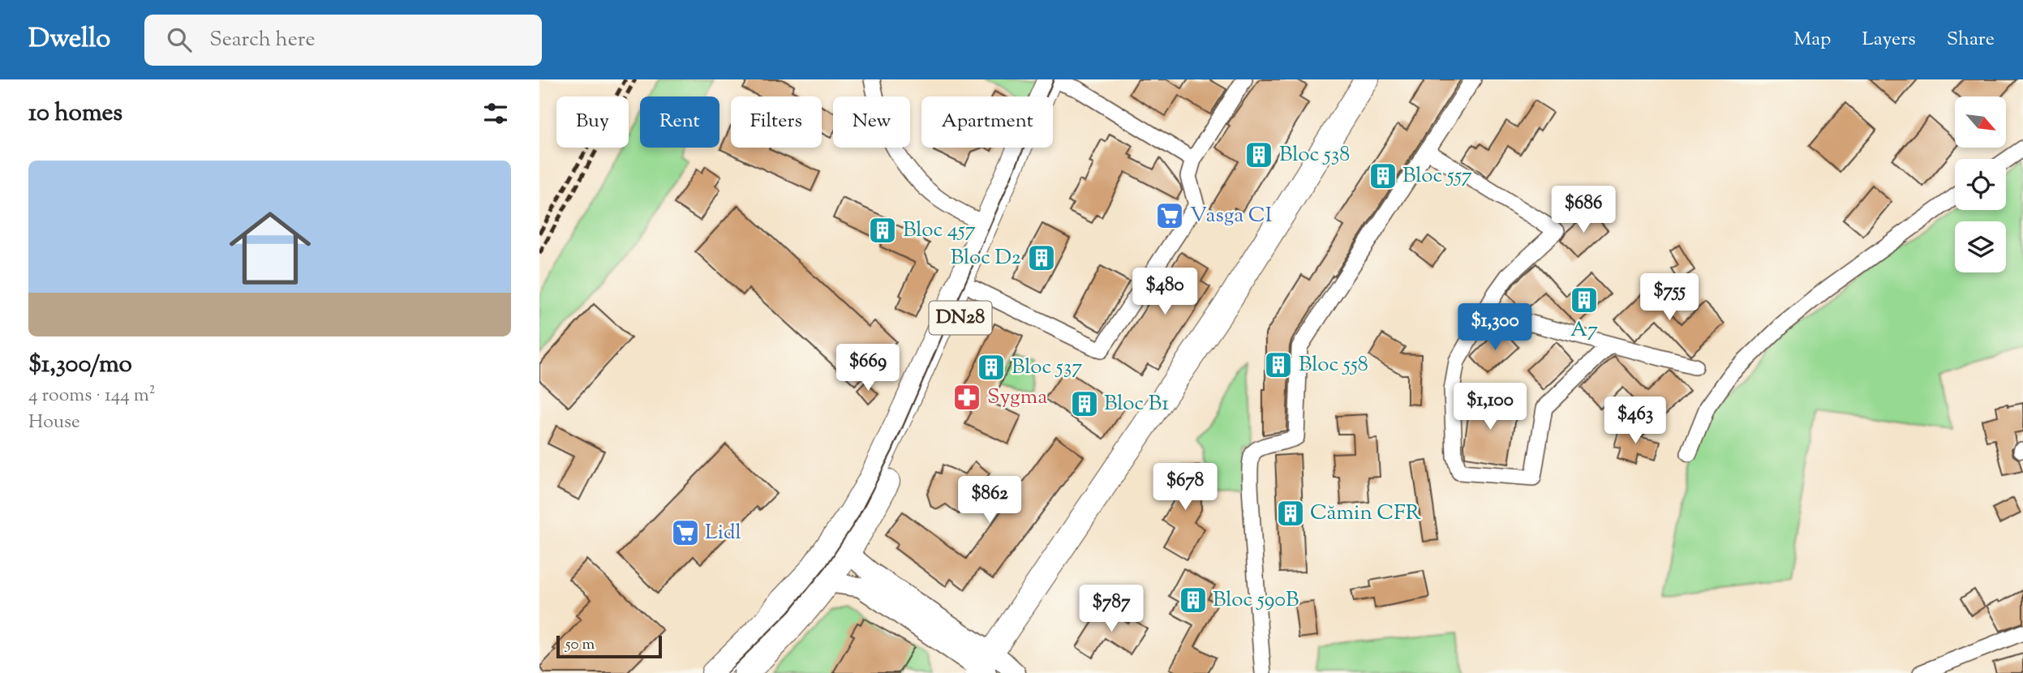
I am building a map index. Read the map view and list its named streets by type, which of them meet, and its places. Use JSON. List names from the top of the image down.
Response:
{
  "streets": {
    "main road": ["DN28"]
  },
  "places": {
    "building": [
      "Bloc 538",
      "Bloc 557",
      "Bloc 457",
      "Bloc D2",
      "A7",
      "Bloc 558",
      "Bloc 537",
      "Bloc B1",
      "Cămin CFR",
      "Bloc 590B"
    ],
    "supermarket": ["Vasga CI", "Lidl"],
    "pharmacy": ["Sygma"]
  },
  "scale_bar": "50 m",
  "north": "bottom right",
  "page": {
    "header": "Dwello",
    "search": "Search here",
    "nav": ["Map", "Layers", "Share"],
    "heading": "10 homes",
    "chip": [
      "Buy",
      "Rent",
      "Filters",
      "New",
      "Apartment"
    ],
    "list": [
      {
        "name": "$1,300/mo",
        "note": "4 rooms · 144 m² · House"
      }
    ],
    "price": [
      "$686",
      "$480",
      "$755",
      "$1,300",
      "$669",
      "$1,100",
      "$463",
      "$678",
      "$862",
      "$787"
    ],
    "scale": "50 m"
  }
}
